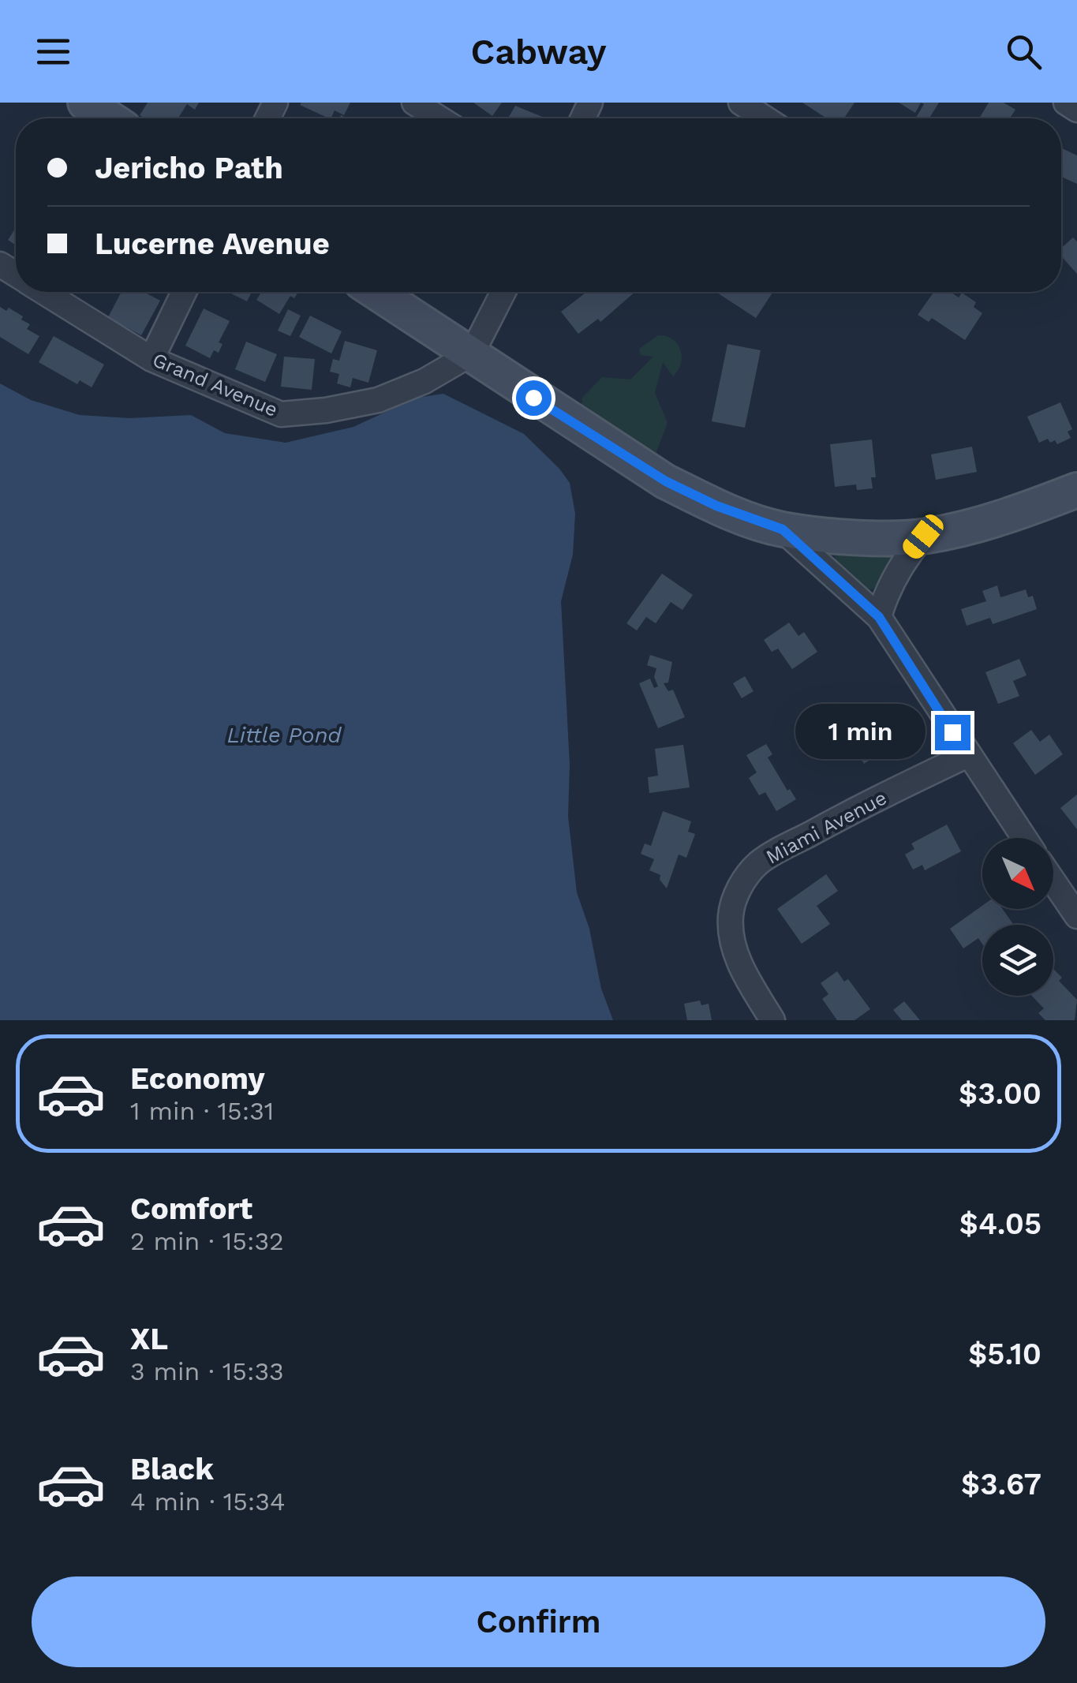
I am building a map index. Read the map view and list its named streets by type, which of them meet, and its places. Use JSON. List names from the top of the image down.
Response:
{
  "streets": {
    "street": ["Grand Avenue", "Miami Avenue"]
  },
  "water": ["Little Pond"],
  "north": "bottom right",
  "page": {
    "header": "Cabway",
    "banner": ["Jericho Path", "Lucerne Avenue"],
    "bubble": "1 min",
    "list": [
      {
        "name": "Economy",
        "note": "1 min · 15:31",
        "value": "$3.00"
      },
      {
        "name": "Comfort",
        "note": "2 min · 15:32",
        "value": "$4.05"
      },
      {
        "name": "XL",
        "note": "3 min · 15:33",
        "value": "$5.10"
      },
      {
        "name": "Black",
        "note": "4 min · 15:34",
        "value": "$3.67"
      }
    ],
    "buttons": "Confirm"
  }
}
